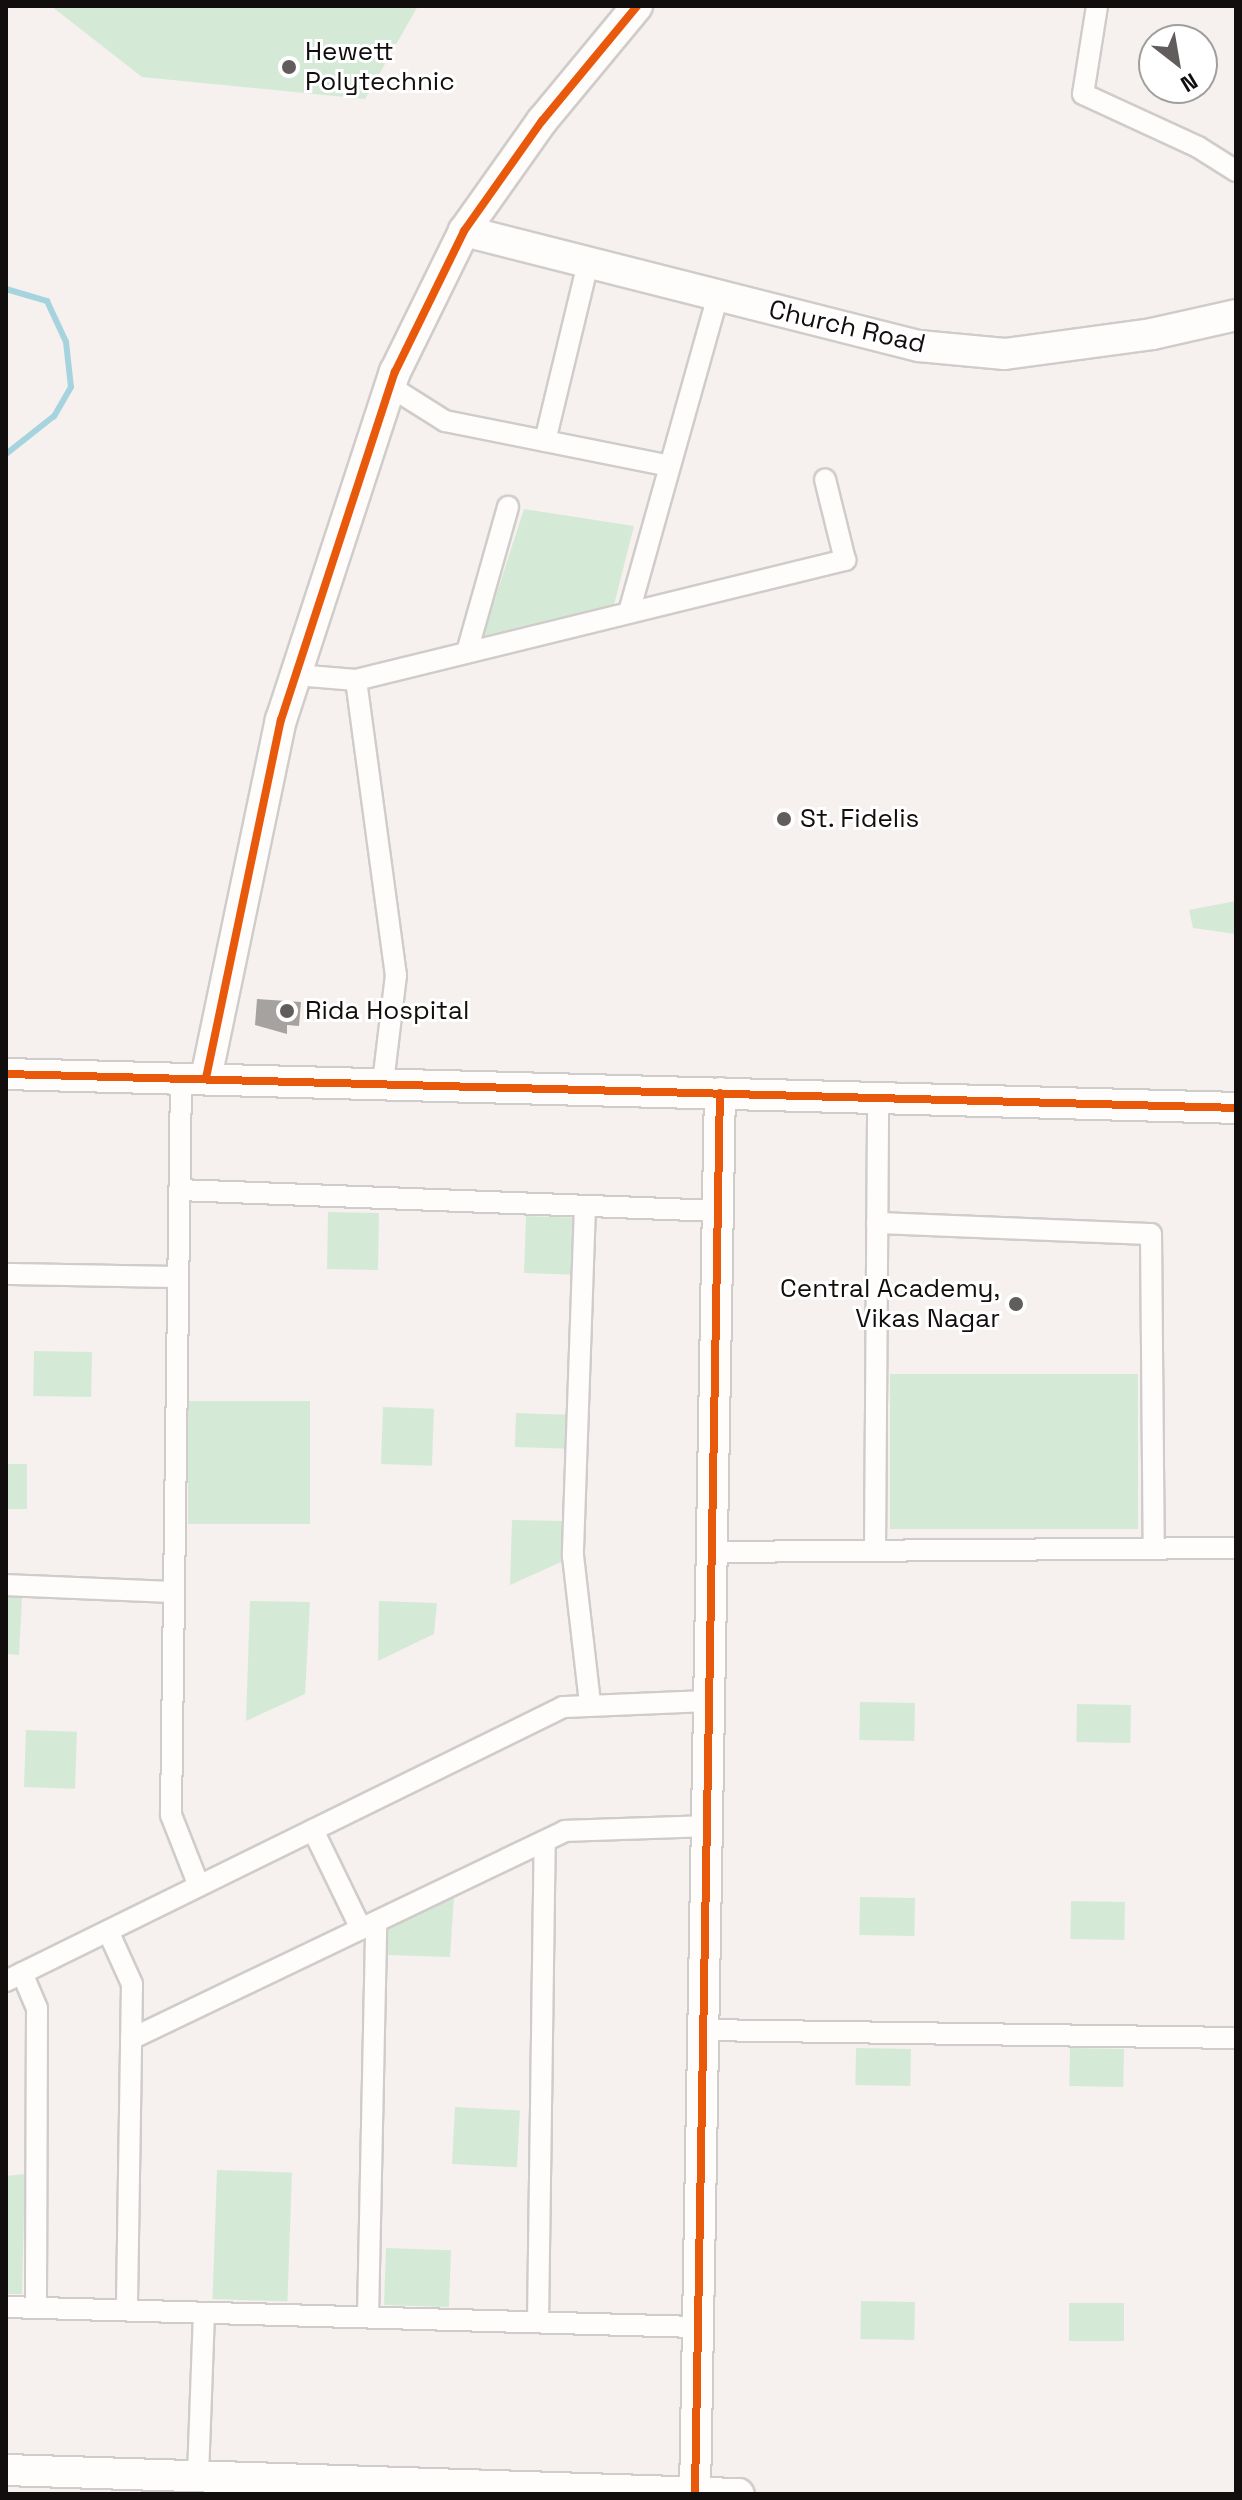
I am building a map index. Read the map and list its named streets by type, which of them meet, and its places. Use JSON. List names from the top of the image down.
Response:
{
  "streets": {
    "street": ["Church Road"]
  },
  "places": [
    "Hewett Polytechnic",
    "St. Fidelis",
    "Rida Hospital",
    "Central Academy, Vikas Nagar"
  ],
  "north": "bottom right"
}
